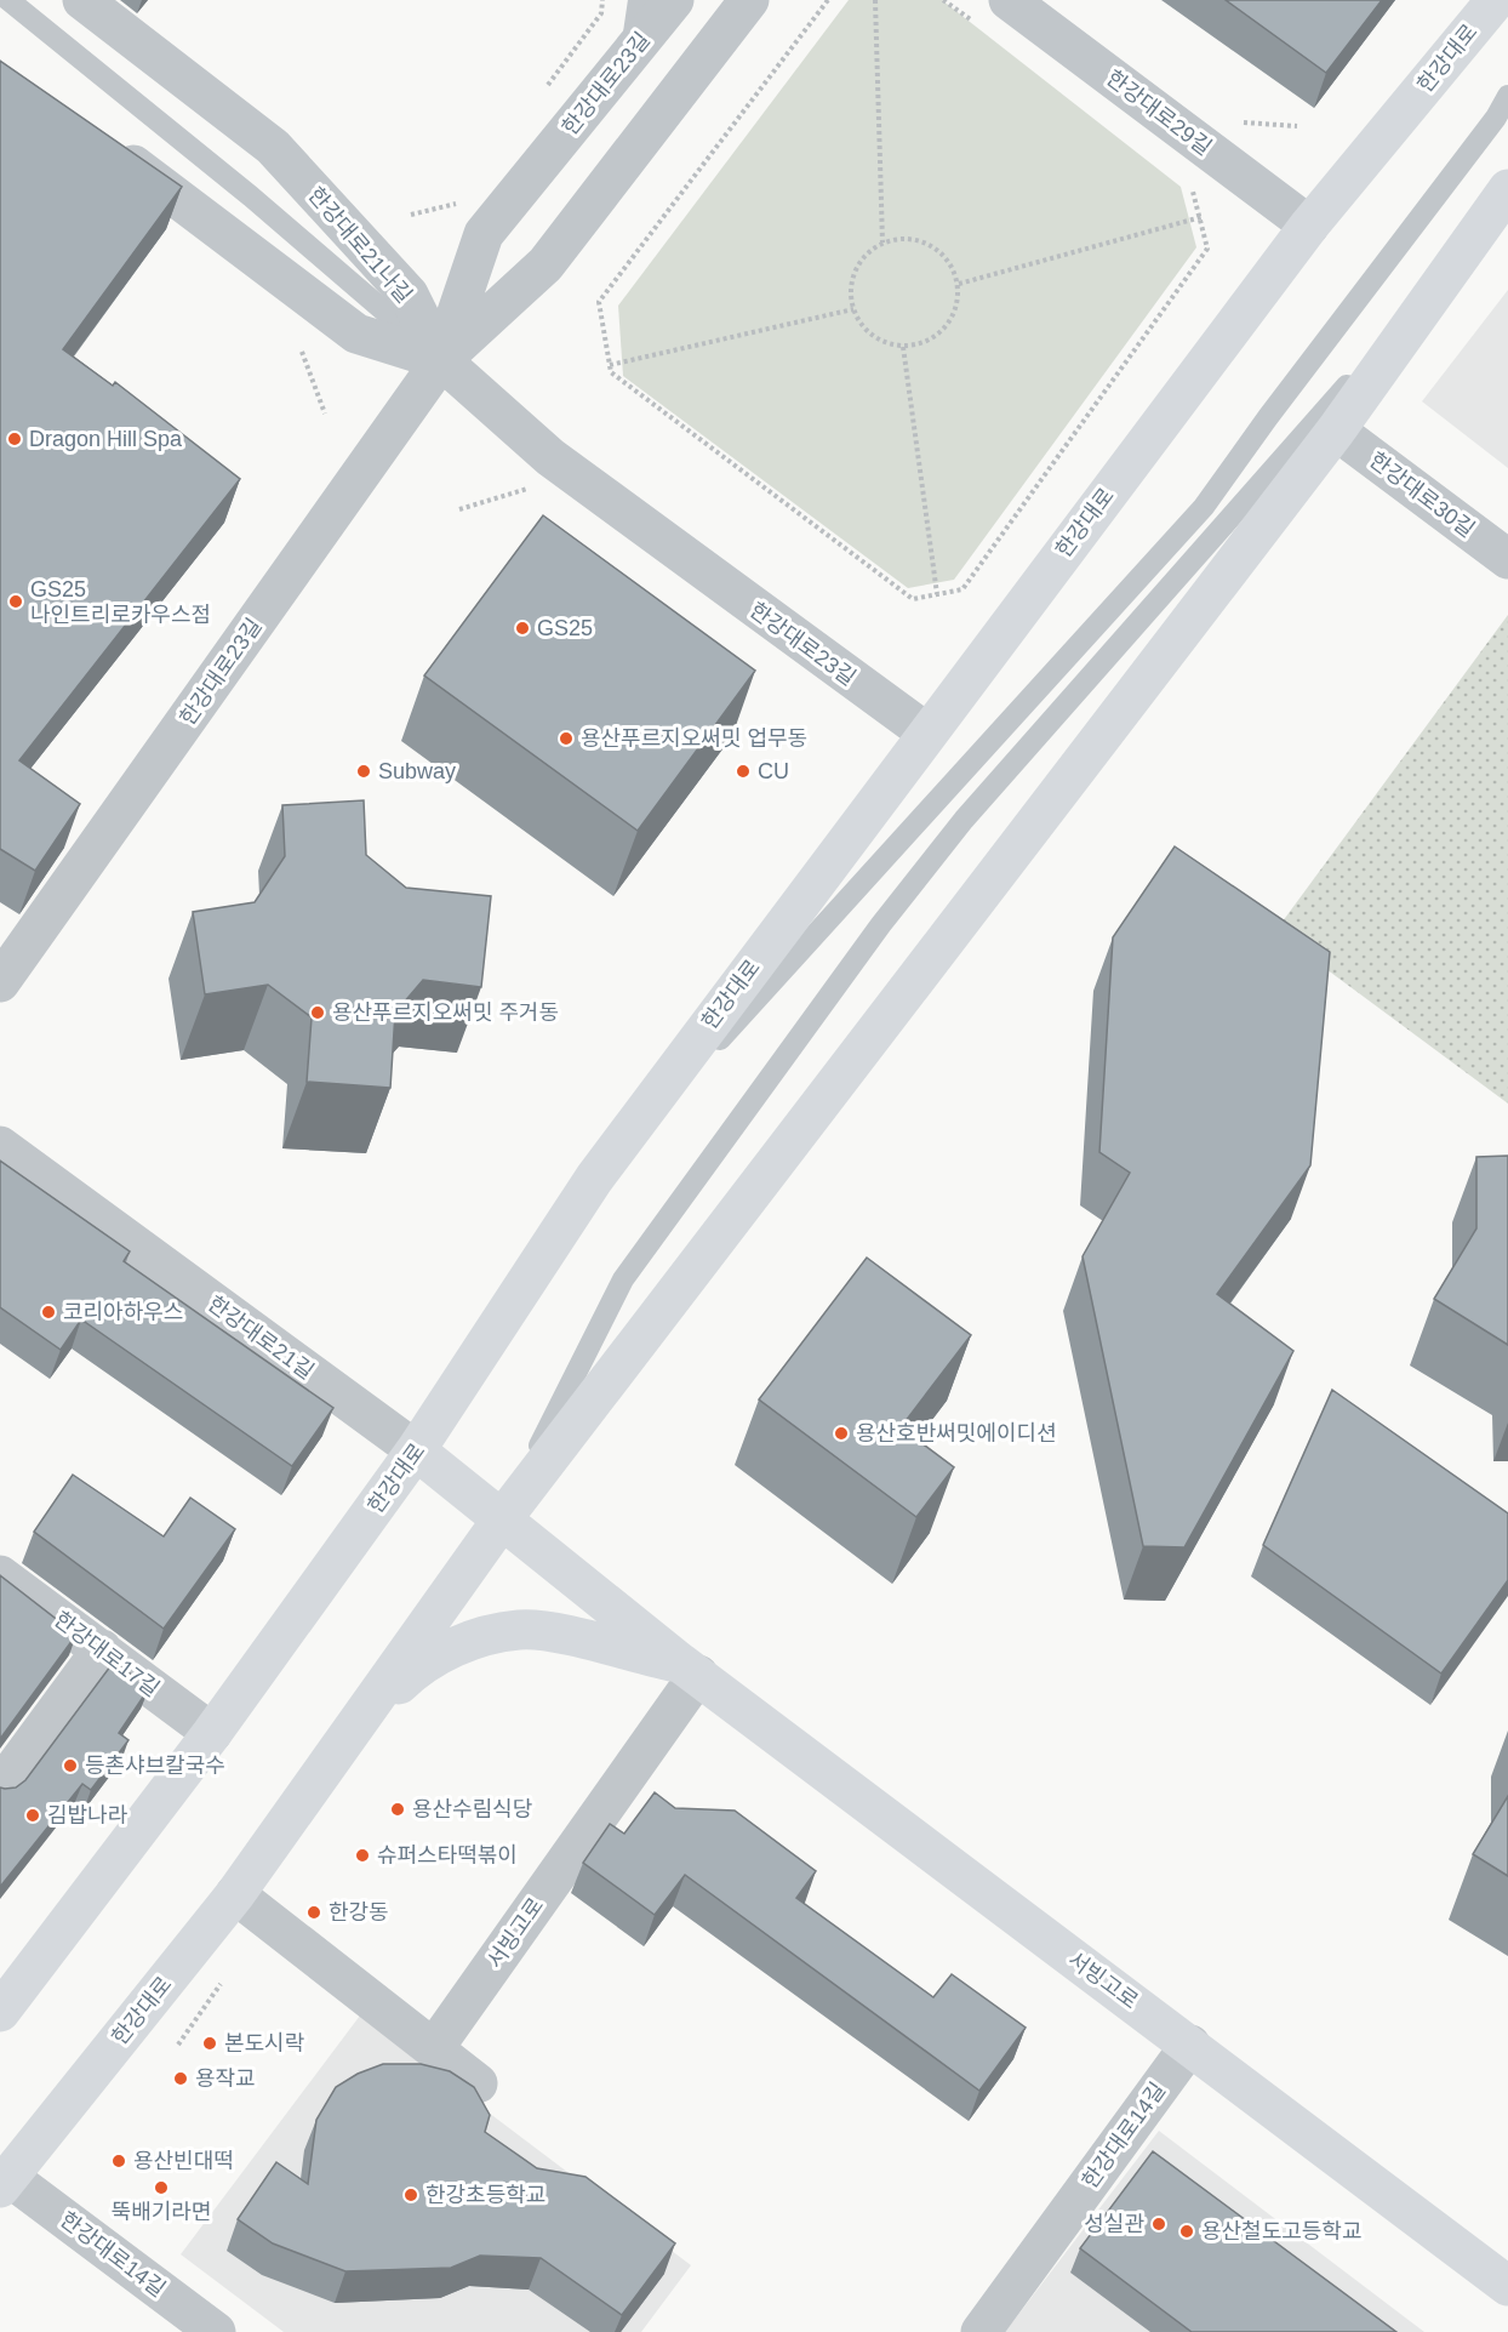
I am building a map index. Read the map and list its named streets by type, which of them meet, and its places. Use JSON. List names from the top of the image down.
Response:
{
  "streets": {
    "main road": ["한강대로", "서빙고로"],
    "street": [
      "한강대로23길",
      "한강대로29길",
      "한강대로21나길",
      "한강대로30길",
      "한강대로21길",
      "한강대로17길",
      "한강대로14길"
    ]
  },
  "crossings": [
    ["한강대로", "한강대로23길"],
    ["한강대로", "한강대로29길"],
    ["한강대로", "한강대로30길"],
    ["한강대로", "한강대로21길"],
    ["한강대로", "한강대로17길"],
    ["한강대로", "서빙고로"],
    ["한강대로", "한강대로14길"],
    ["한강대로23길", "한강대로21나길"],
    ["한강대로21길", "서빙고로"],
    ["서빙고로", "한강대로14길"]
  ],
  "places": [
    "Dragon Hill Spa",
    "GS25 나인트리로카우스점",
    "GS25",
    "용산푸르지오써밋 업무동",
    "Subway",
    "CU",
    "용산푸르지오써밋 주거동",
    "코리아하우스",
    "용산호반써밋에이디션",
    "등촌샤브칼국수",
    "용산수림식당",
    "김밥나라",
    "슈퍼스타떡볶이",
    "한강동",
    "본도시락",
    "용작교",
    "용산빈대떡",
    "뚝배기라면",
    "한강초등학교",
    "성실관",
    "용산철도고등학교"
  ]
}
